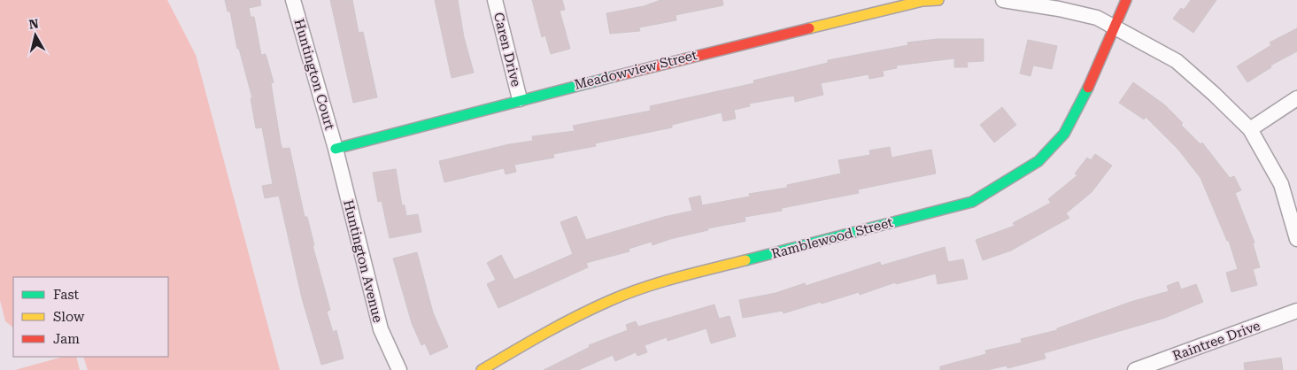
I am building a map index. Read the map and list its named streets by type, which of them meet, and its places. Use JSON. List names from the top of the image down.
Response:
{
  "streets": {
    "street": [
      "Caren Drive",
      "Meadowview Street",
      "Huntington Court",
      "Ramblewood Street",
      "Huntington Avenue",
      "Raintree Drive"
    ]
  },
  "crossings": [
    ["Caren Drive", "Meadowview Street"],
    ["Meadowview Street", "Huntington Court"],
    ["Meadowview Street", "Huntington Avenue"],
    ["Huntington Court", "Huntington Avenue"]
  ],
  "legend": ["Fast", "Slow", "Jam"],
  "north": "top"
}
